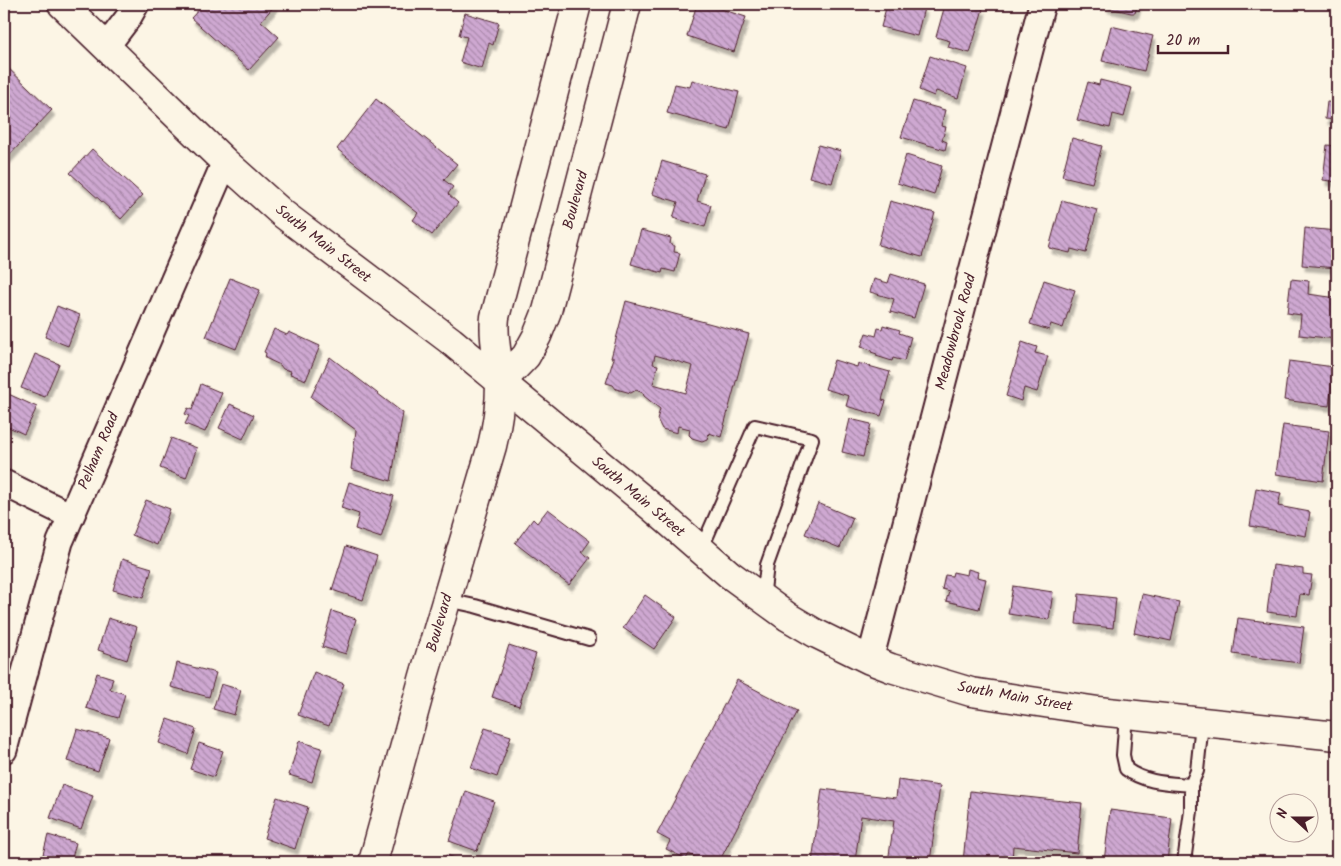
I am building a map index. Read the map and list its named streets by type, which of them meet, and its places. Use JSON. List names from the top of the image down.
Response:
{
  "streets": {
    "main road": ["Boulevard", "South Main Street"],
    "street": ["Meadowbrook Road", "Pelham Road"]
  },
  "crossings": [
    ["Boulevard", "South Main Street"],
    ["South Main Street", "Meadowbrook Road"],
    ["South Main Street", "Pelham Road"]
  ],
  "scale_bar": "20 m",
  "north": "left"
}
